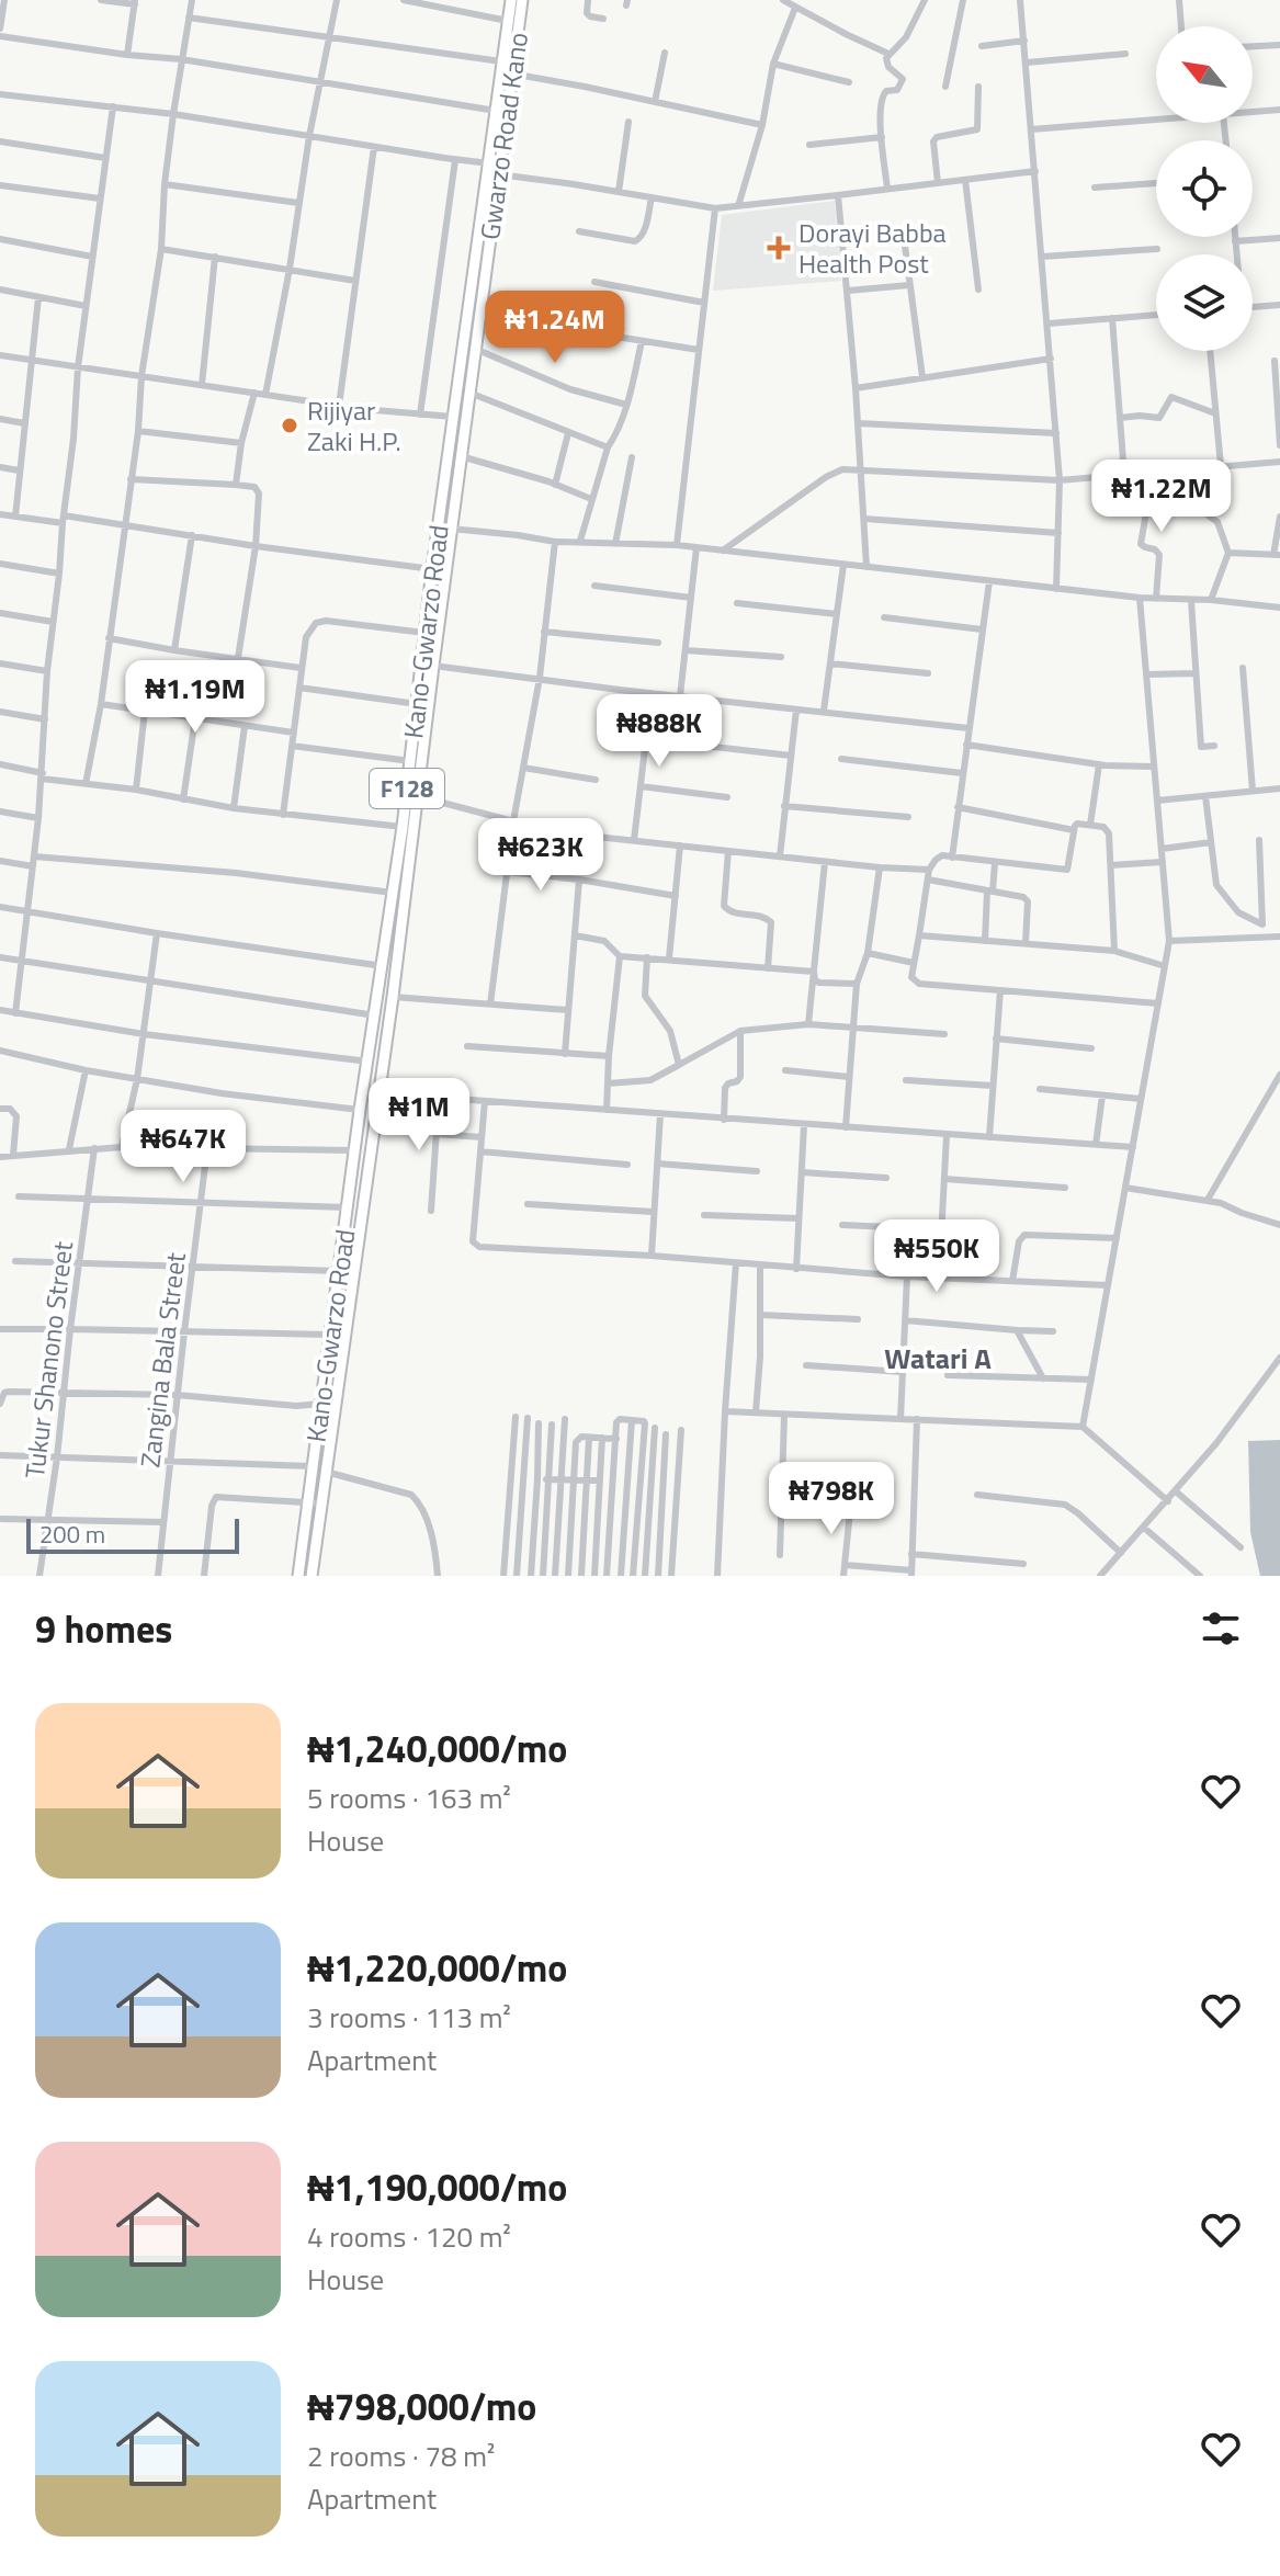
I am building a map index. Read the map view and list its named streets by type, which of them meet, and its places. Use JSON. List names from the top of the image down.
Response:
{
  "streets": {
    "main road": ["Gwarzo Road Kano", "Kano-Gwarzo Road", "F128"],
    "street": ["Tukur Shanono Street", "Zangina Bala Street"]
  },
  "crossings": [
    ["Gwarzo Road Kano", "Kano-Gwarzo Road"]
  ],
  "districts": ["Watari A"],
  "places": {
    "health": ["Dorayi Babba Health Post"],
    "other": ["Rijiyar Zaki H.P."]
  },
  "scale_bar": "200 m",
  "north": "top left",
  "page": {
    "price": [
      "₦1.24M",
      "₦1.22M",
      "₦1.19M",
      "₦888K",
      "₦623K",
      "₦1M",
      "₦647K",
      "₦550K",
      "₦798K"
    ],
    "scale": "200 m",
    "heading": "9 homes",
    "list": [
      {
        "name": "₦1,240,000/mo",
        "note": "5 rooms · 163 m² · House"
      },
      {
        "name": "₦1,220,000/mo",
        "note": "3 rooms · 113 m² · Apartment"
      },
      {
        "name": "₦1,190,000/mo",
        "note": "4 rooms · 120 m² · House"
      },
      {
        "name": "₦798,000/mo",
        "note": "2 rooms · 78 m² · Apartment"
      }
    ]
  }
}
